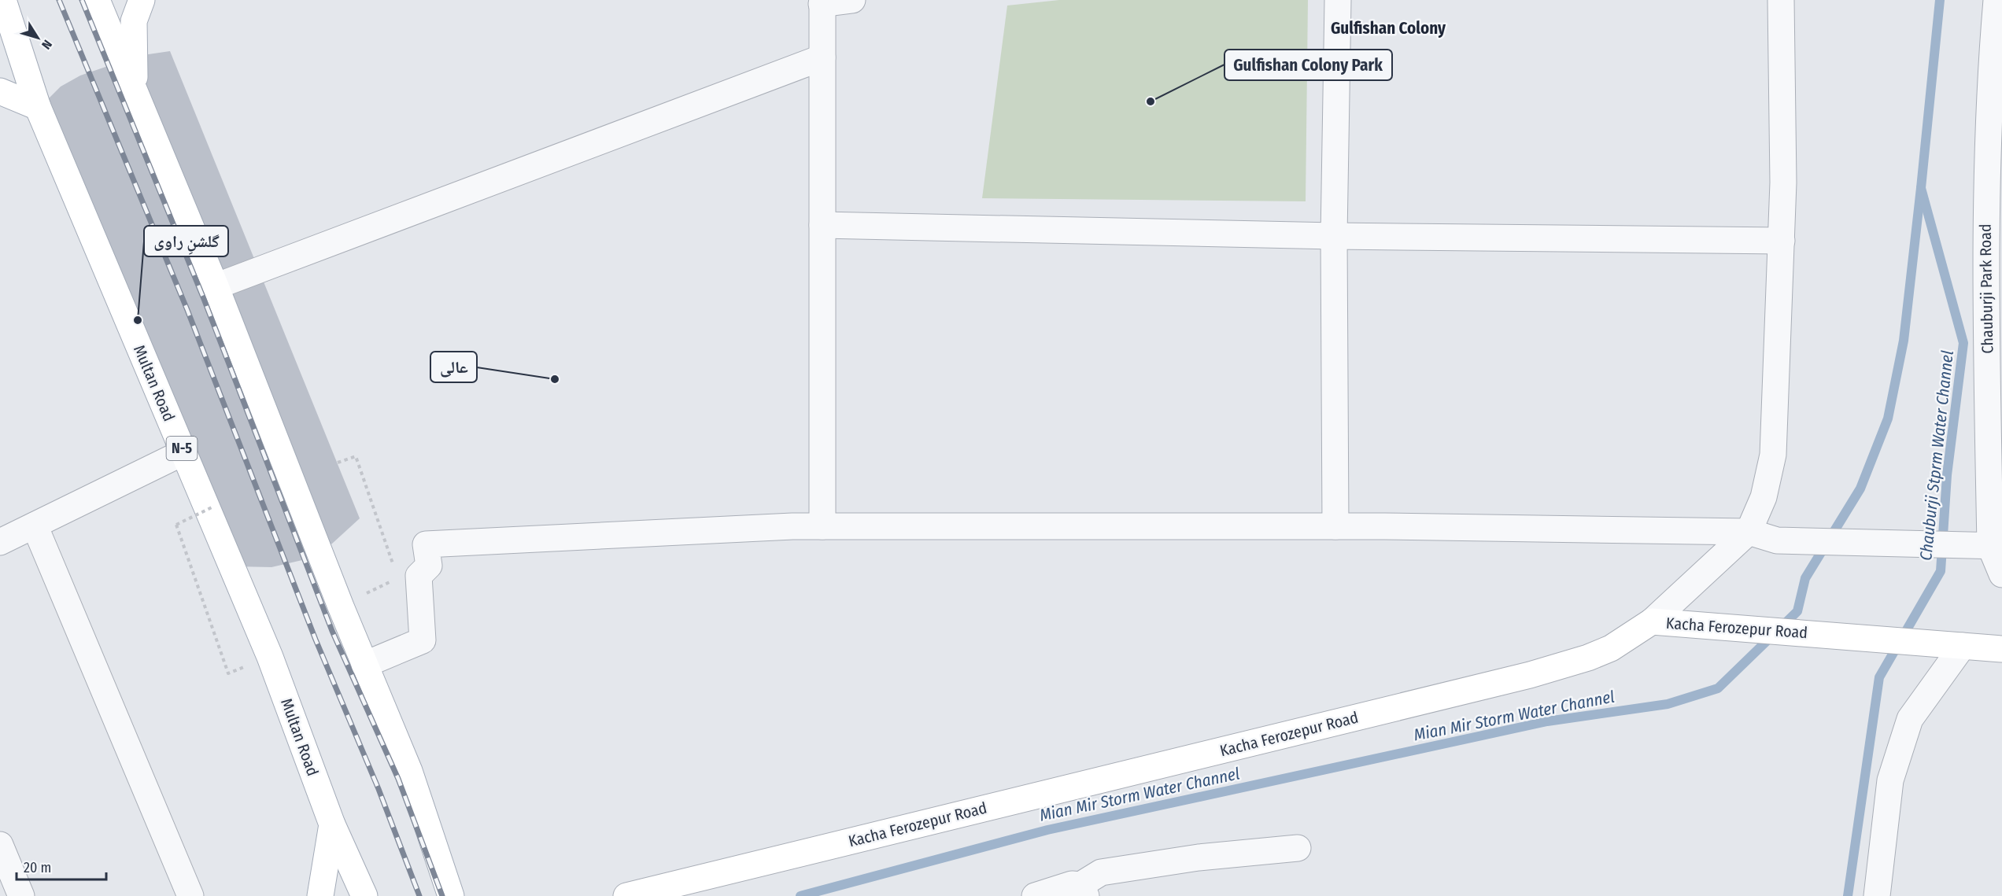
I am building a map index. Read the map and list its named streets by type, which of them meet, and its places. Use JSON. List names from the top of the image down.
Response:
{
  "streets": {
    "main road": ["Multan Road", "N-5", "Kacha Ferozepur Road"],
    "street": ["Chauburji Park Road"]
  },
  "districts": ["Gulfishan Colony"],
  "water": ["Chauburji Stprm Water Channel", "Mian Mir Storm Water Channel"],
  "places": ["Gulfishan Colony Park", "گلشنِ راوی", "عالی"],
  "scale_bar": "20 m",
  "north": "bottom right"
}
